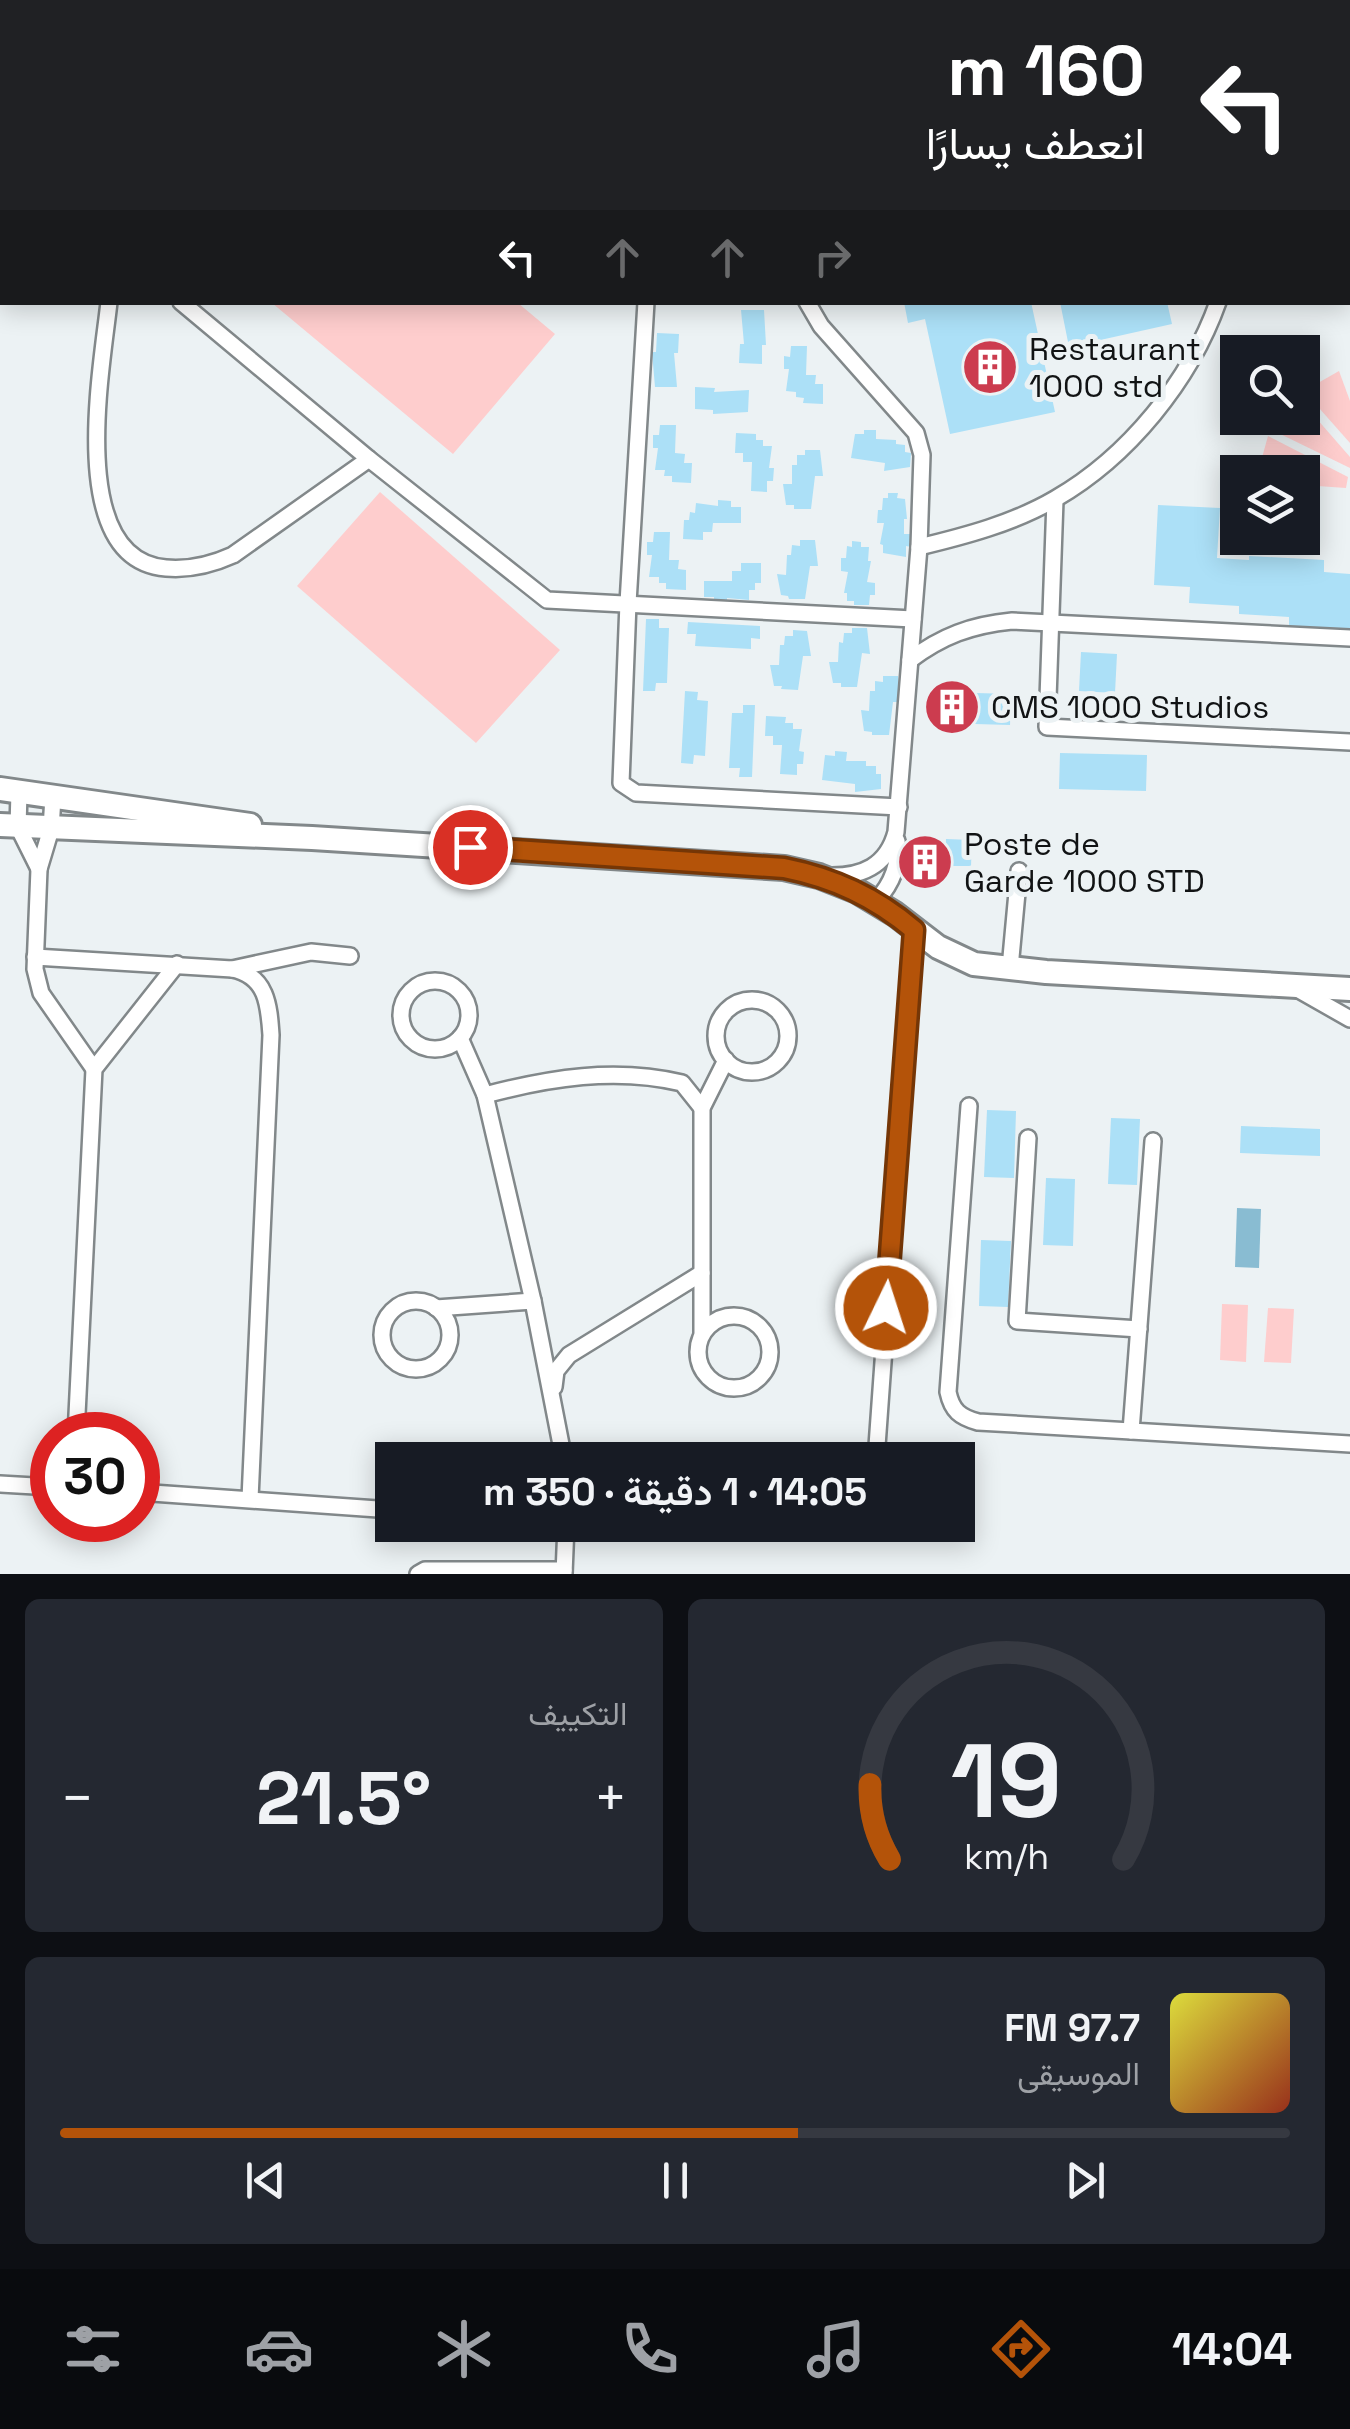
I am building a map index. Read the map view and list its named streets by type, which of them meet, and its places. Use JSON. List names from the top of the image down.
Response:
{
  "places": {
    "building": ["Restaurant 1000 std", "CMS 1000 Studios", "Poste de Garde 1000 STD"]
  },
  "page": {
    "turn": ["160 m", "انعطف يسارًا"],
    "limit": "30",
    "trip": "14:05 · 1 دقيقة · 350 m",
    "tile": "التكييف",
    "heat": ["−", "21.5°", "+"],
    "song": ["97.7 FM", "الموسيقى"],
    "tabs": "14:04",
    "gauge": ["19", "km/h"]
  }
}
